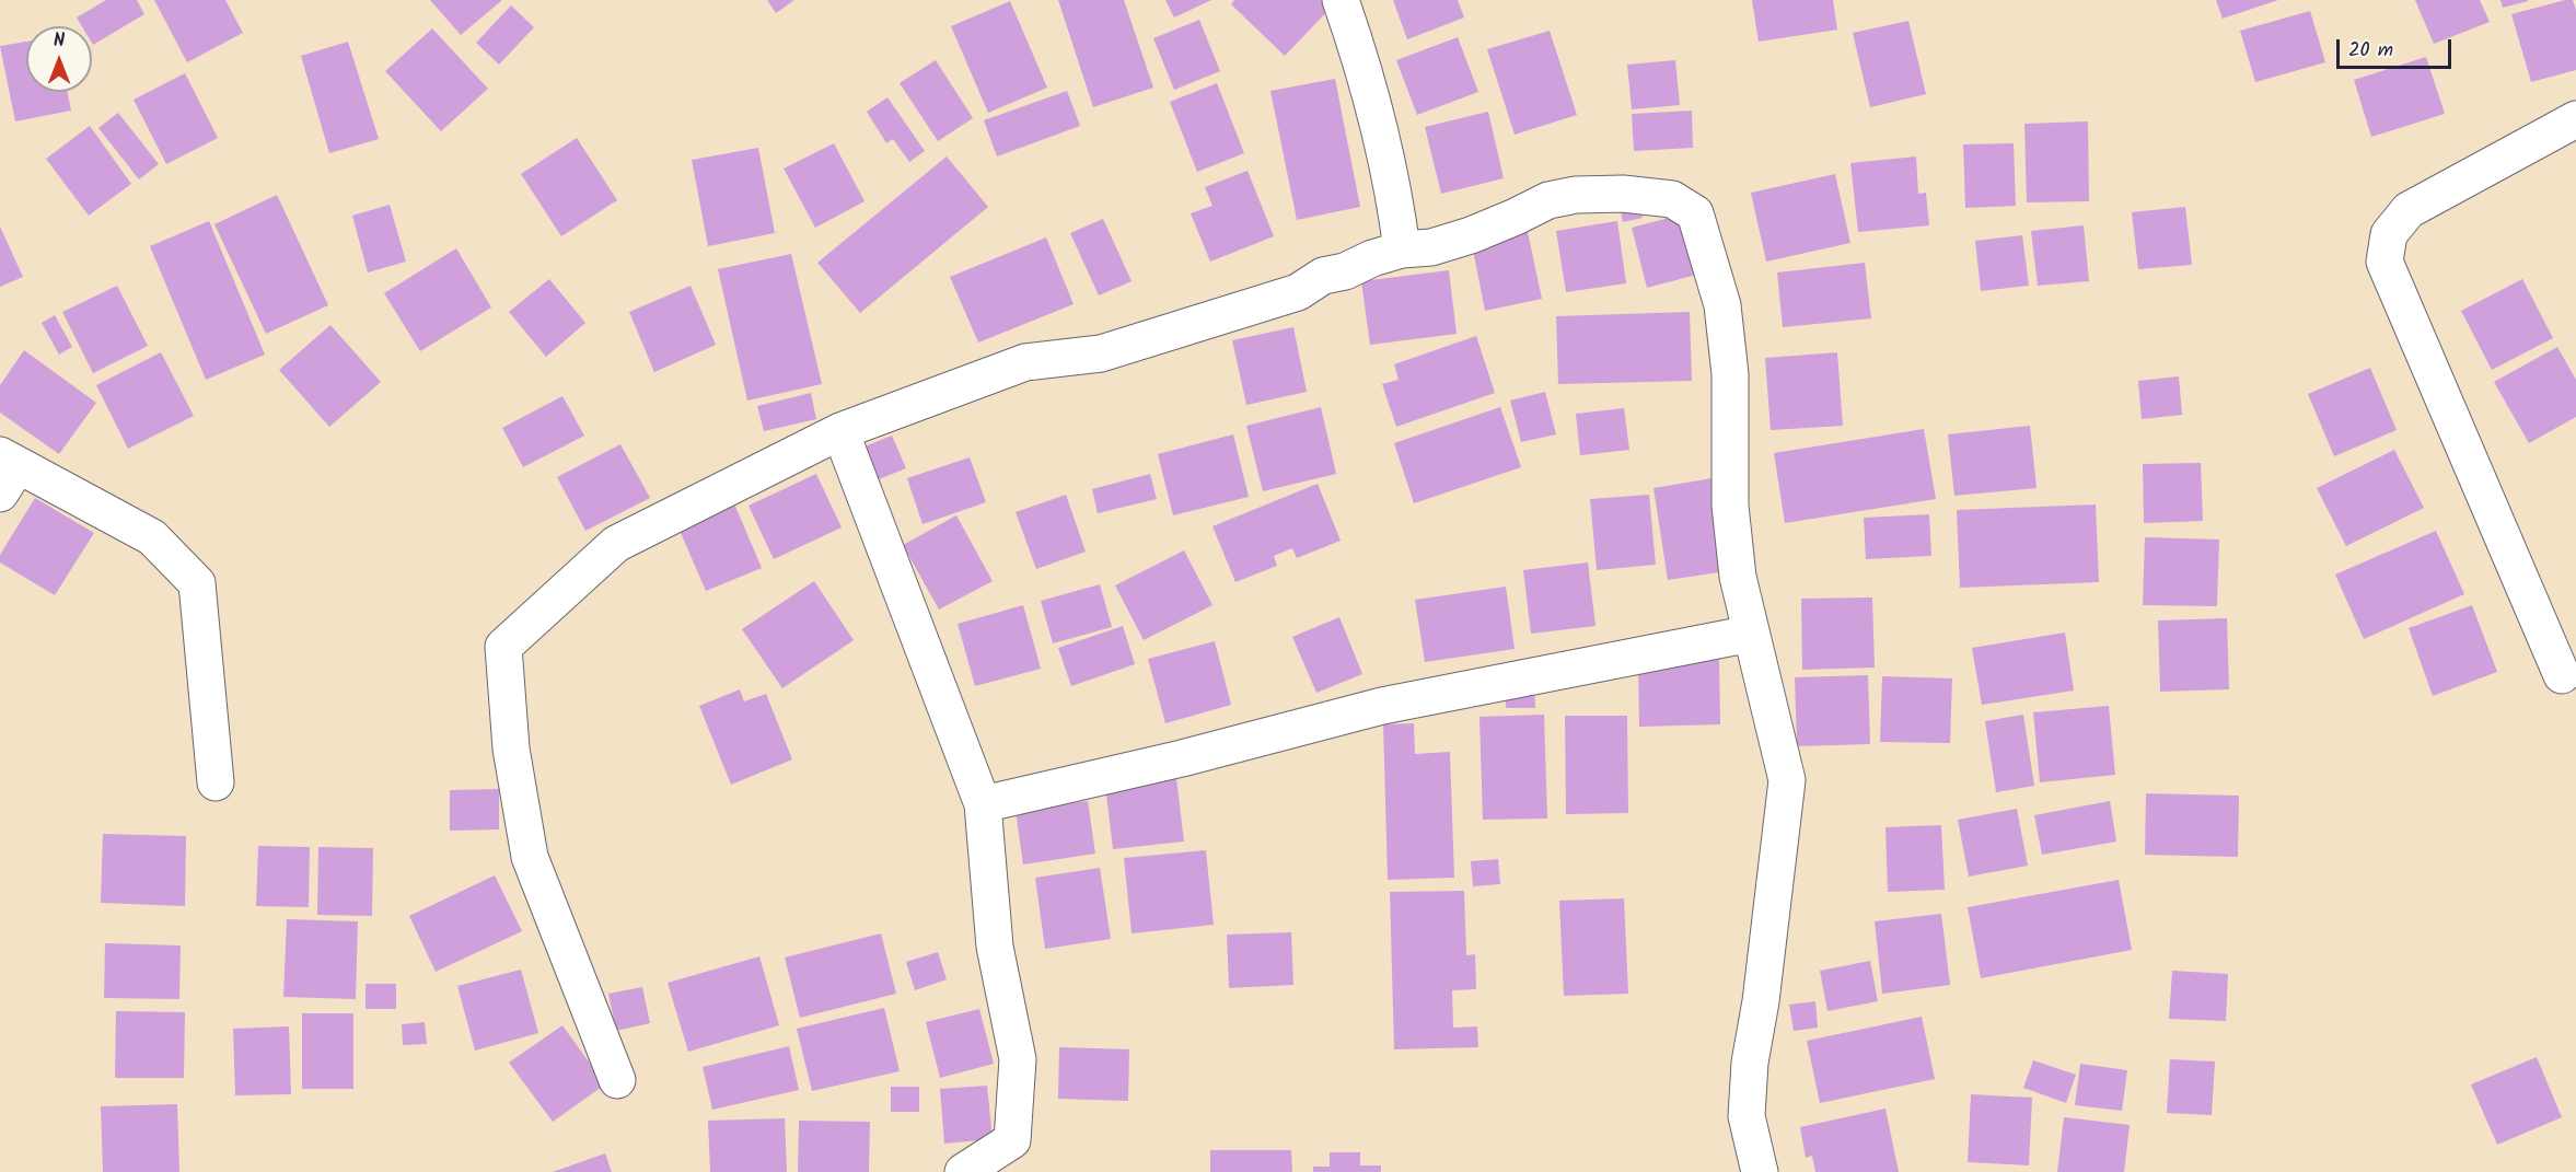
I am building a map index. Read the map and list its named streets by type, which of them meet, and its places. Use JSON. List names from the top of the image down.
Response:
{
  "scale_bar": "20 m",
  "north": "top"
}
